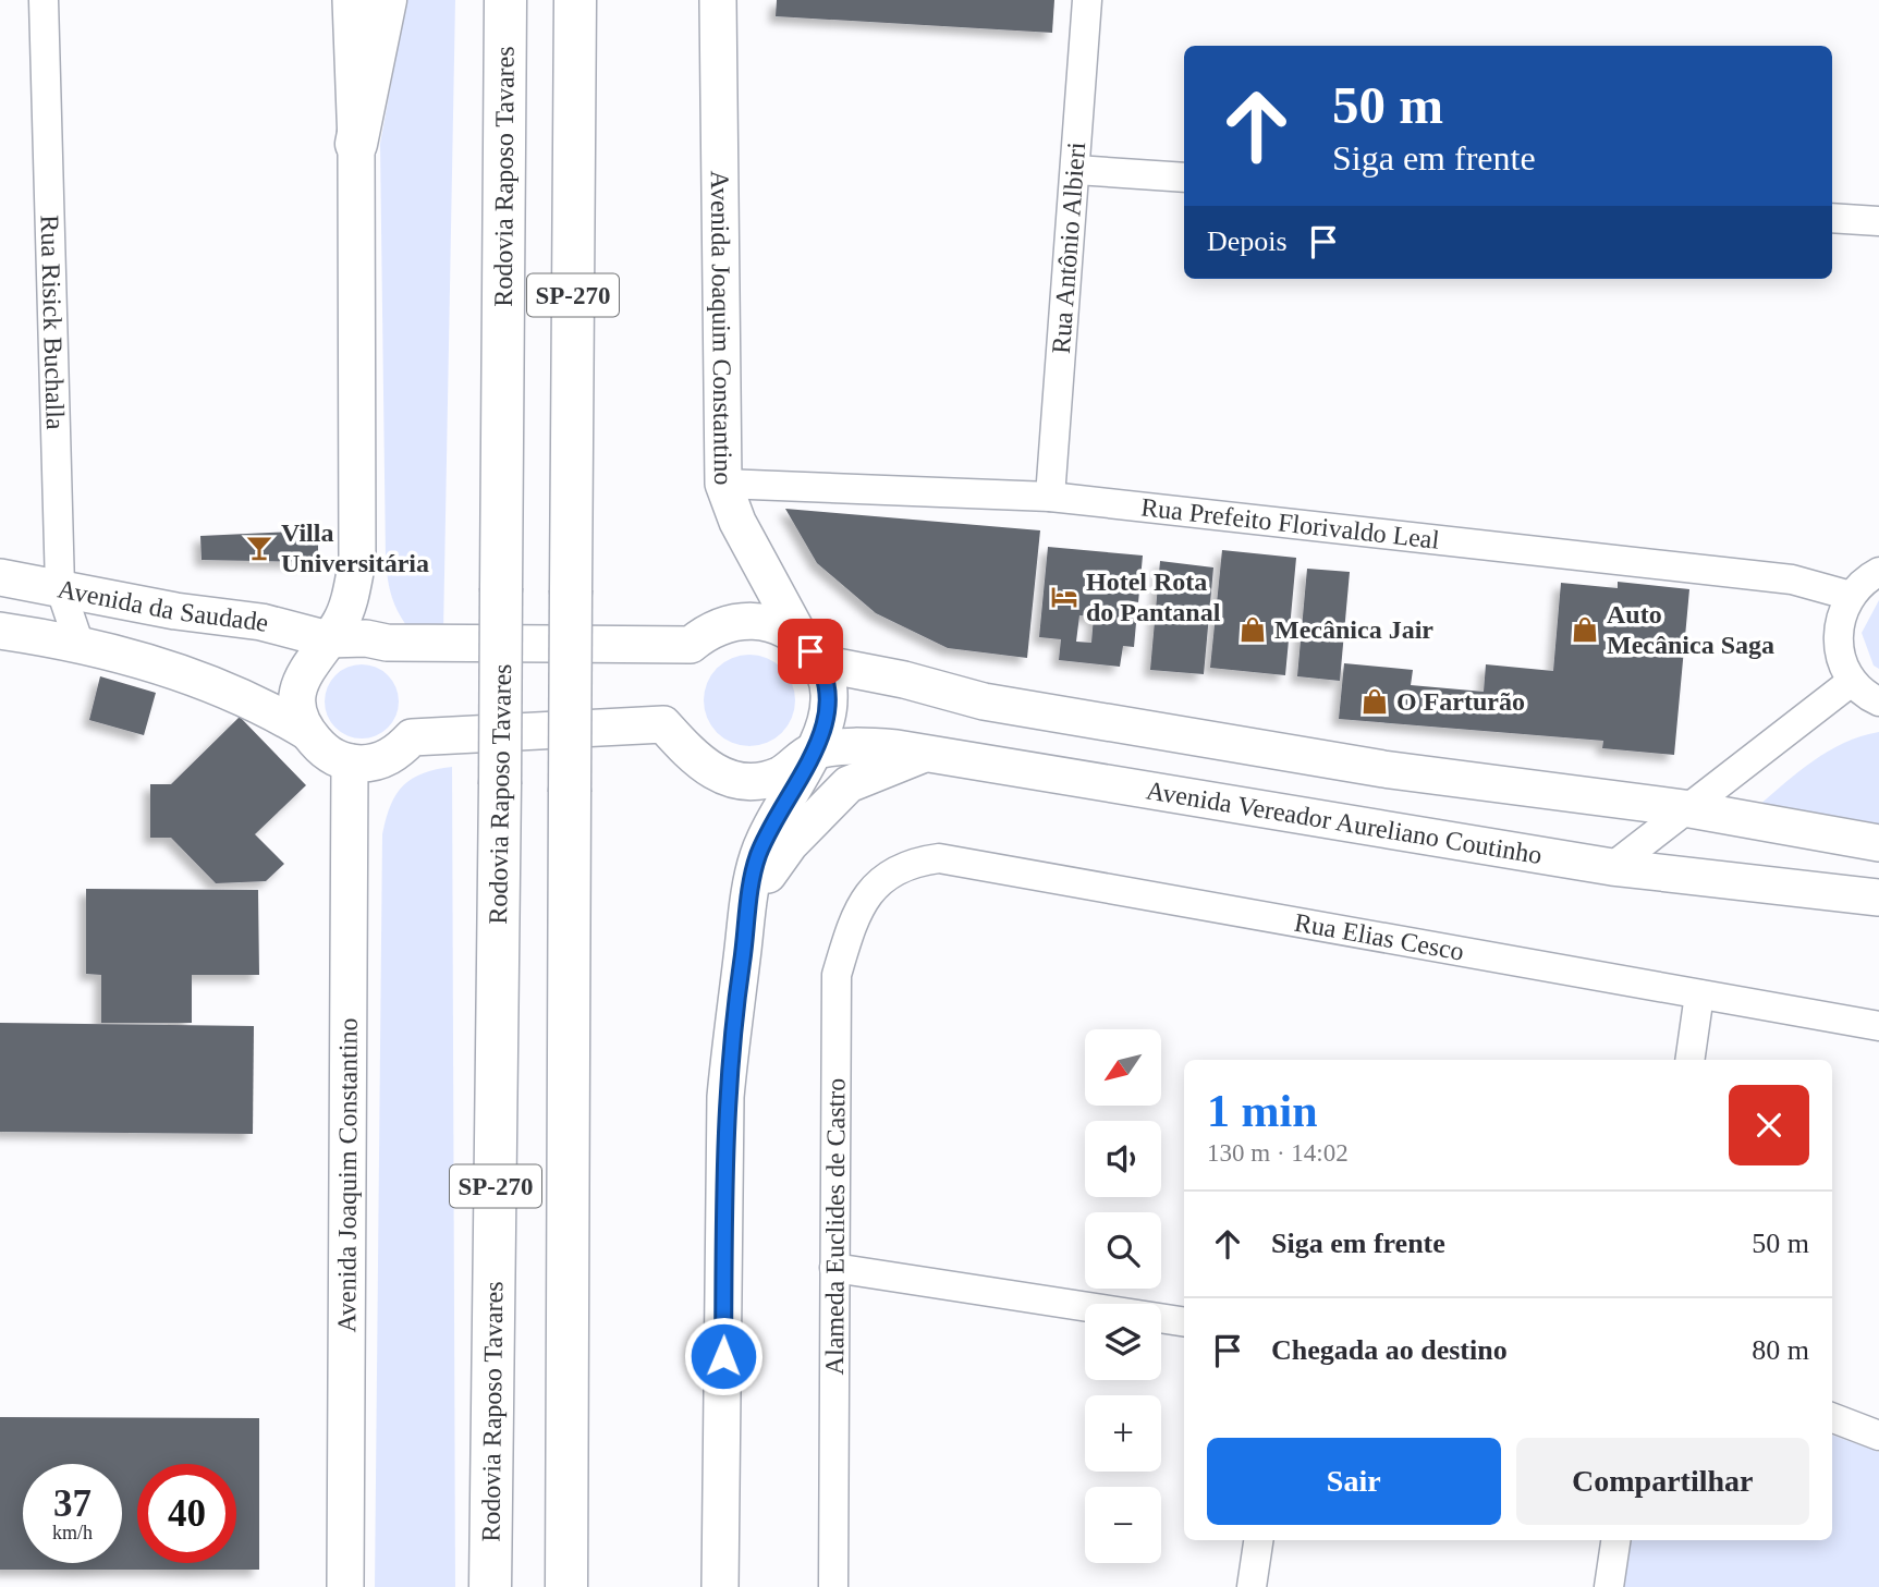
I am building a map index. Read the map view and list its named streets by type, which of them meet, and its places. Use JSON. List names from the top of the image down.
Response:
{
  "streets": {
    "highway": ["Rodovia Raposo Tavares", "SP-270"],
    "street": [
      "Rua Antônio Albieri",
      "Rua Risick Buchalla",
      "Avenida Joaquim Constantino",
      "Rua Prefeito Florivaldo Leal",
      "Avenida da Saudade",
      "Avenida Vereador Aureliano Coutinho",
      "Rua Elias Cesco",
      "Alameda Euclides de Castro"
    ]
  },
  "crossings": [
    ["Rua Antônio Albieri", "Rua Prefeito Florivaldo Leal"],
    ["Rua Risick Buchalla", "Avenida da Saudade"],
    ["Avenida Joaquim Constantino", "Rua Prefeito Florivaldo Leal"],
    ["Avenida Joaquim Constantino", "Avenida da Saudade"],
    ["Avenida Joaquim Constantino", "Avenida Vereador Aureliano Coutinho"],
    ["Rua Elias Cesco", "Alameda Euclides de Castro"]
  ],
  "places": {
    "bar": ["Villa Universitária"],
    "hotel": ["Hotel Rota do Pantanal"],
    "shop": ["Mecânica Jair", "Auto Mecânica Saga", "O Farturão"]
  },
  "north": "bottom left",
  "page": {
    "turn": ["50 m", "Siga em frente"],
    "then": "Depois",
    "map_buttons": ["+", "−"],
    "heading": ["1 min", "130 m · 14:02"],
    "list": [
      {
        "name": "Siga em frente",
        "value": "50 m"
      },
      {
        "name": "Chegada ao destino",
        "value": "80 m"
      }
    ],
    "buttons": ["Sair", "Compartilhar"],
    "speed": "37 km/h",
    "limit": "40"
  }
}
